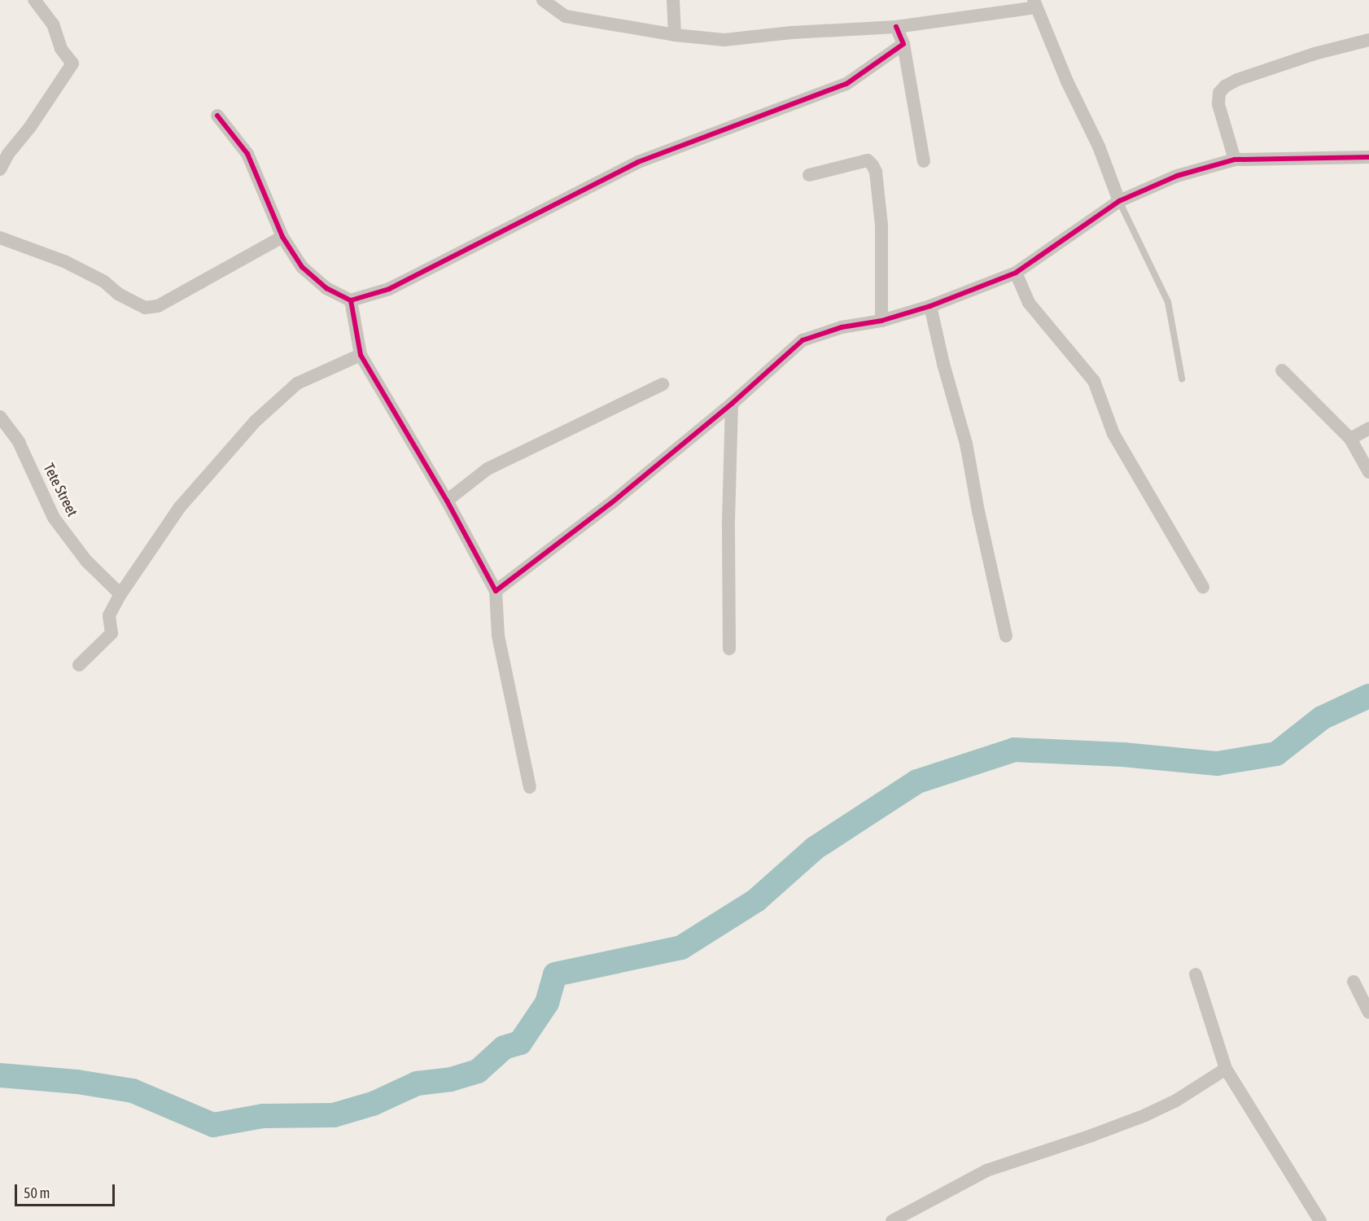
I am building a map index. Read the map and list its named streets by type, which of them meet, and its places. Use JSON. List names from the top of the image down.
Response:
{
  "streets": {
    "street": ["Tete Street"]
  },
  "scale_bar": "50 m"
}
